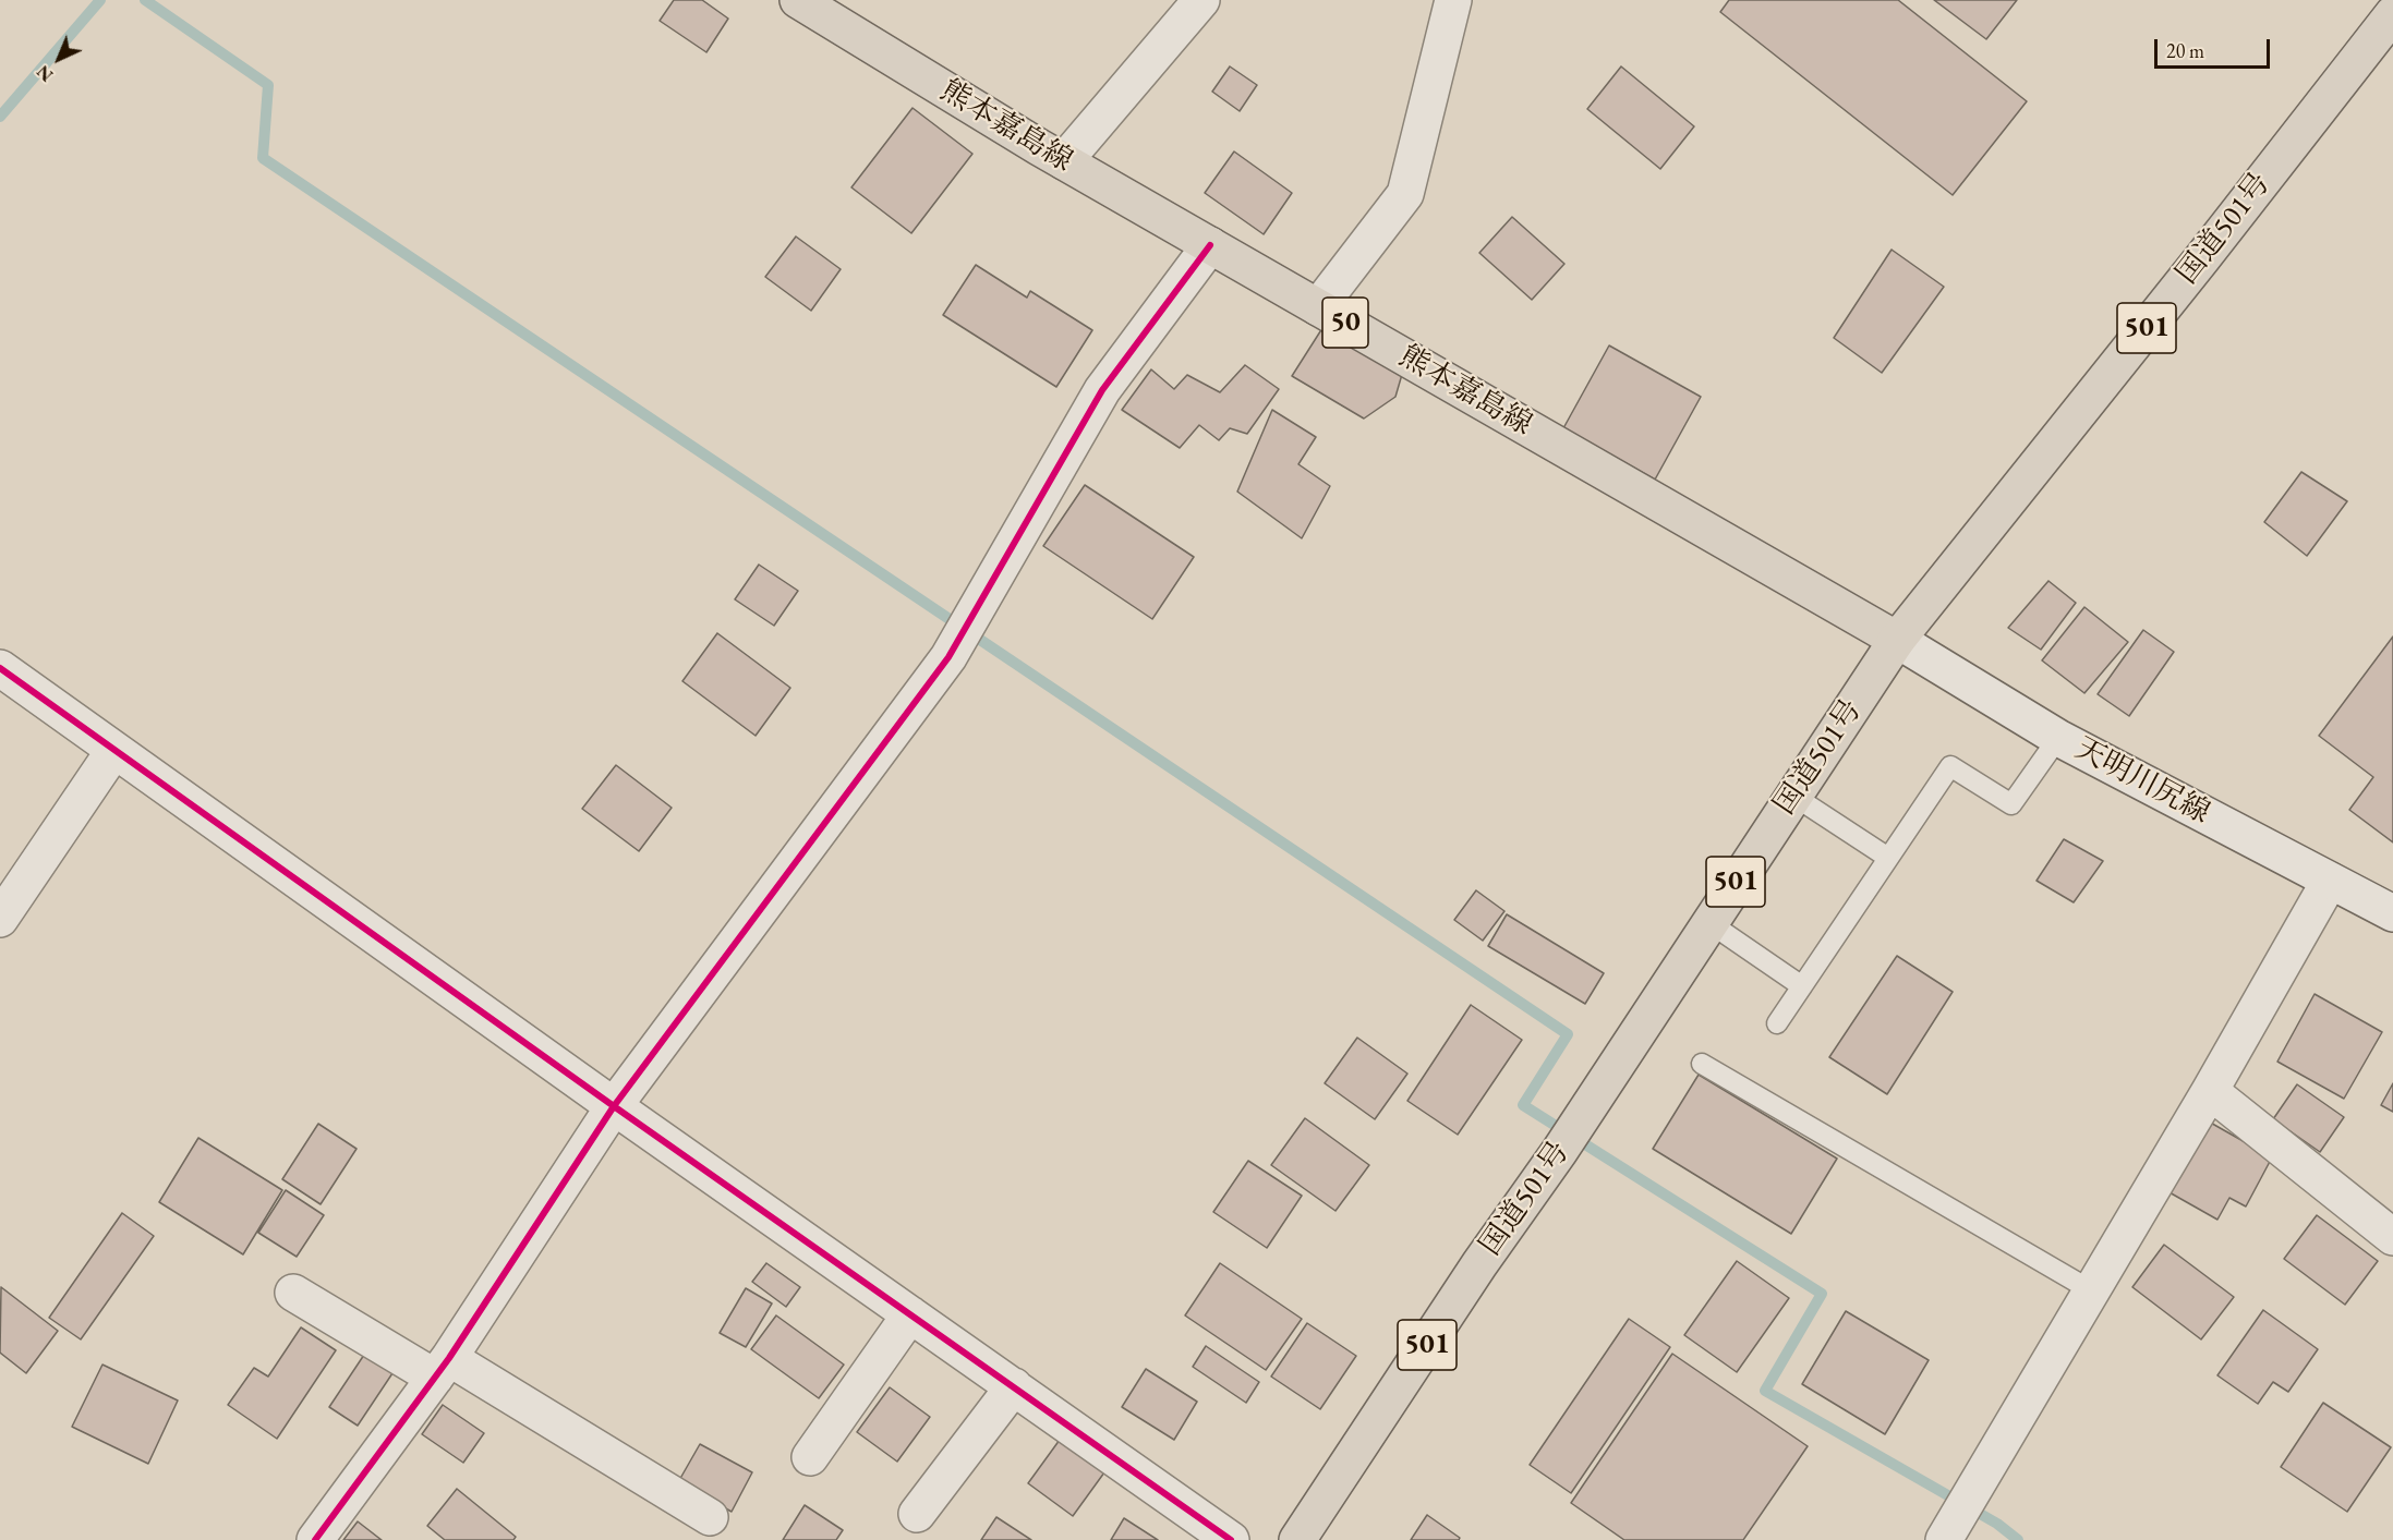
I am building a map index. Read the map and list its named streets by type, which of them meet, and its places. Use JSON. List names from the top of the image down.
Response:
{
  "streets": {
    "main road": [
      "熊本嘉島線",
      "国道501号",
      "50",
      "501"
    ],
    "street": ["天明川尻線"]
  },
  "crossings": [
    ["熊本嘉島線", "国道501号"],
    ["熊本嘉島線", "天明川尻線"],
    ["国道501号", "天明川尻線"]
  ],
  "scale_bar": "20 m",
  "north": "bottom left"
}
